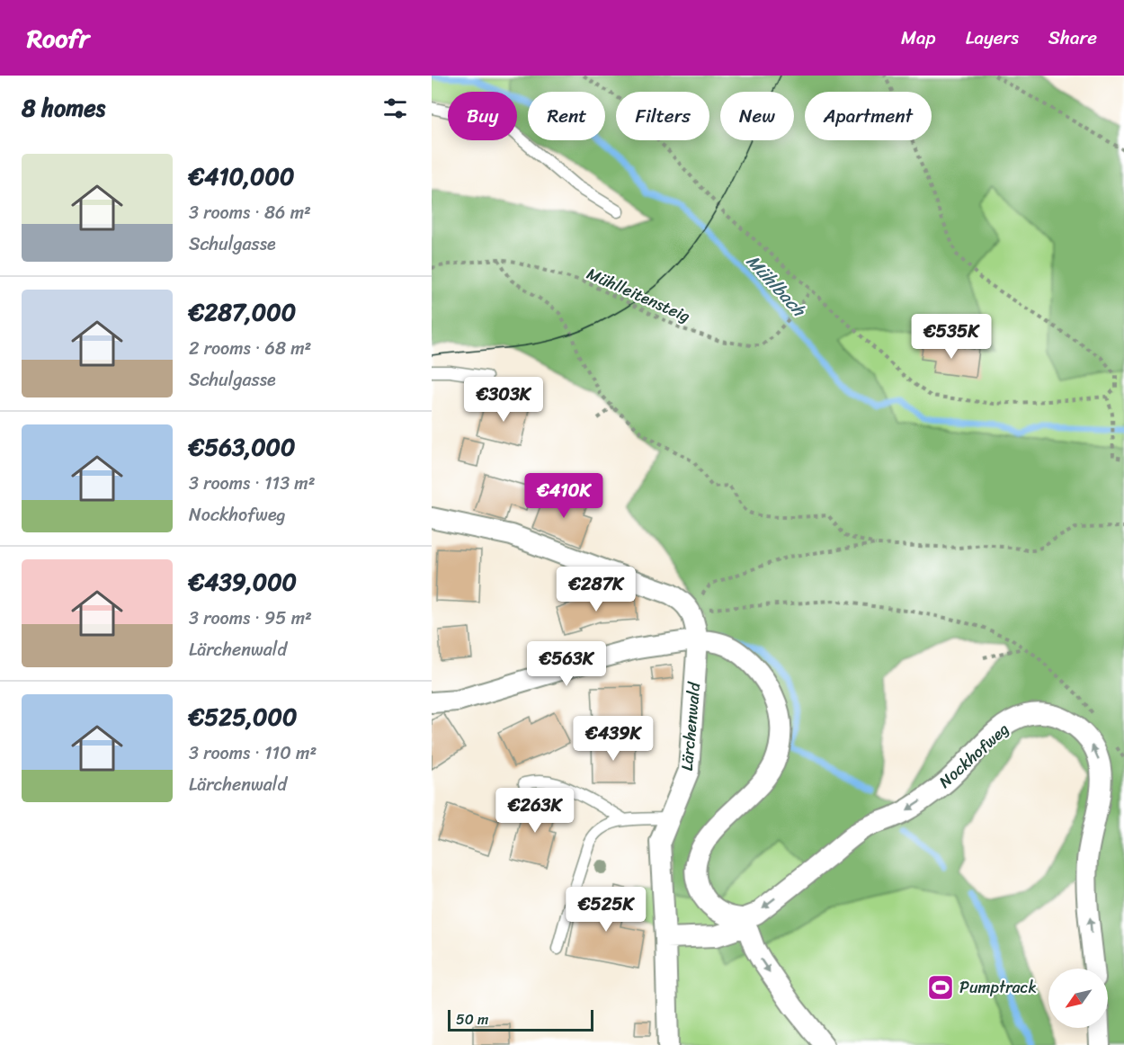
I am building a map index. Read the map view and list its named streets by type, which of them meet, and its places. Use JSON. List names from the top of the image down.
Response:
{
  "streets": {
    "street": ["Lärchenwald", "Nockhofweg"],
    "path": ["Mühlleitensteig"]
  },
  "water": ["Mühlbach"],
  "places": {
    "sports": ["Pumptrack"]
  },
  "scale_bar": "50 m",
  "north": "bottom left",
  "page": {
    "header": "Roofr",
    "nav": ["Map", "Layers", "Share"],
    "heading": "8 homes",
    "chip": [
      "Buy",
      "Rent",
      "Filters",
      "New",
      "Apartment"
    ],
    "list": [
      {
        "name": "€410,000",
        "note": "3 rooms · 86 m² · Schulgasse"
      },
      {
        "name": "€287,000",
        "note": "2 rooms · 68 m² · Schulgasse"
      },
      {
        "name": "€563,000",
        "note": "3 rooms · 113 m² · Nockhofweg"
      },
      {
        "name": "€439,000",
        "note": "3 rooms · 95 m² · Lärchenwald"
      },
      {
        "name": "€525,000",
        "note": "3 rooms · 110 m² · Lärchenwald"
      }
    ],
    "price": [
      "€535K",
      "€303K",
      "€410K",
      "€287K",
      "€563K",
      "€439K",
      "€263K",
      "€525K"
    ],
    "scale": "50 m"
  }
}
